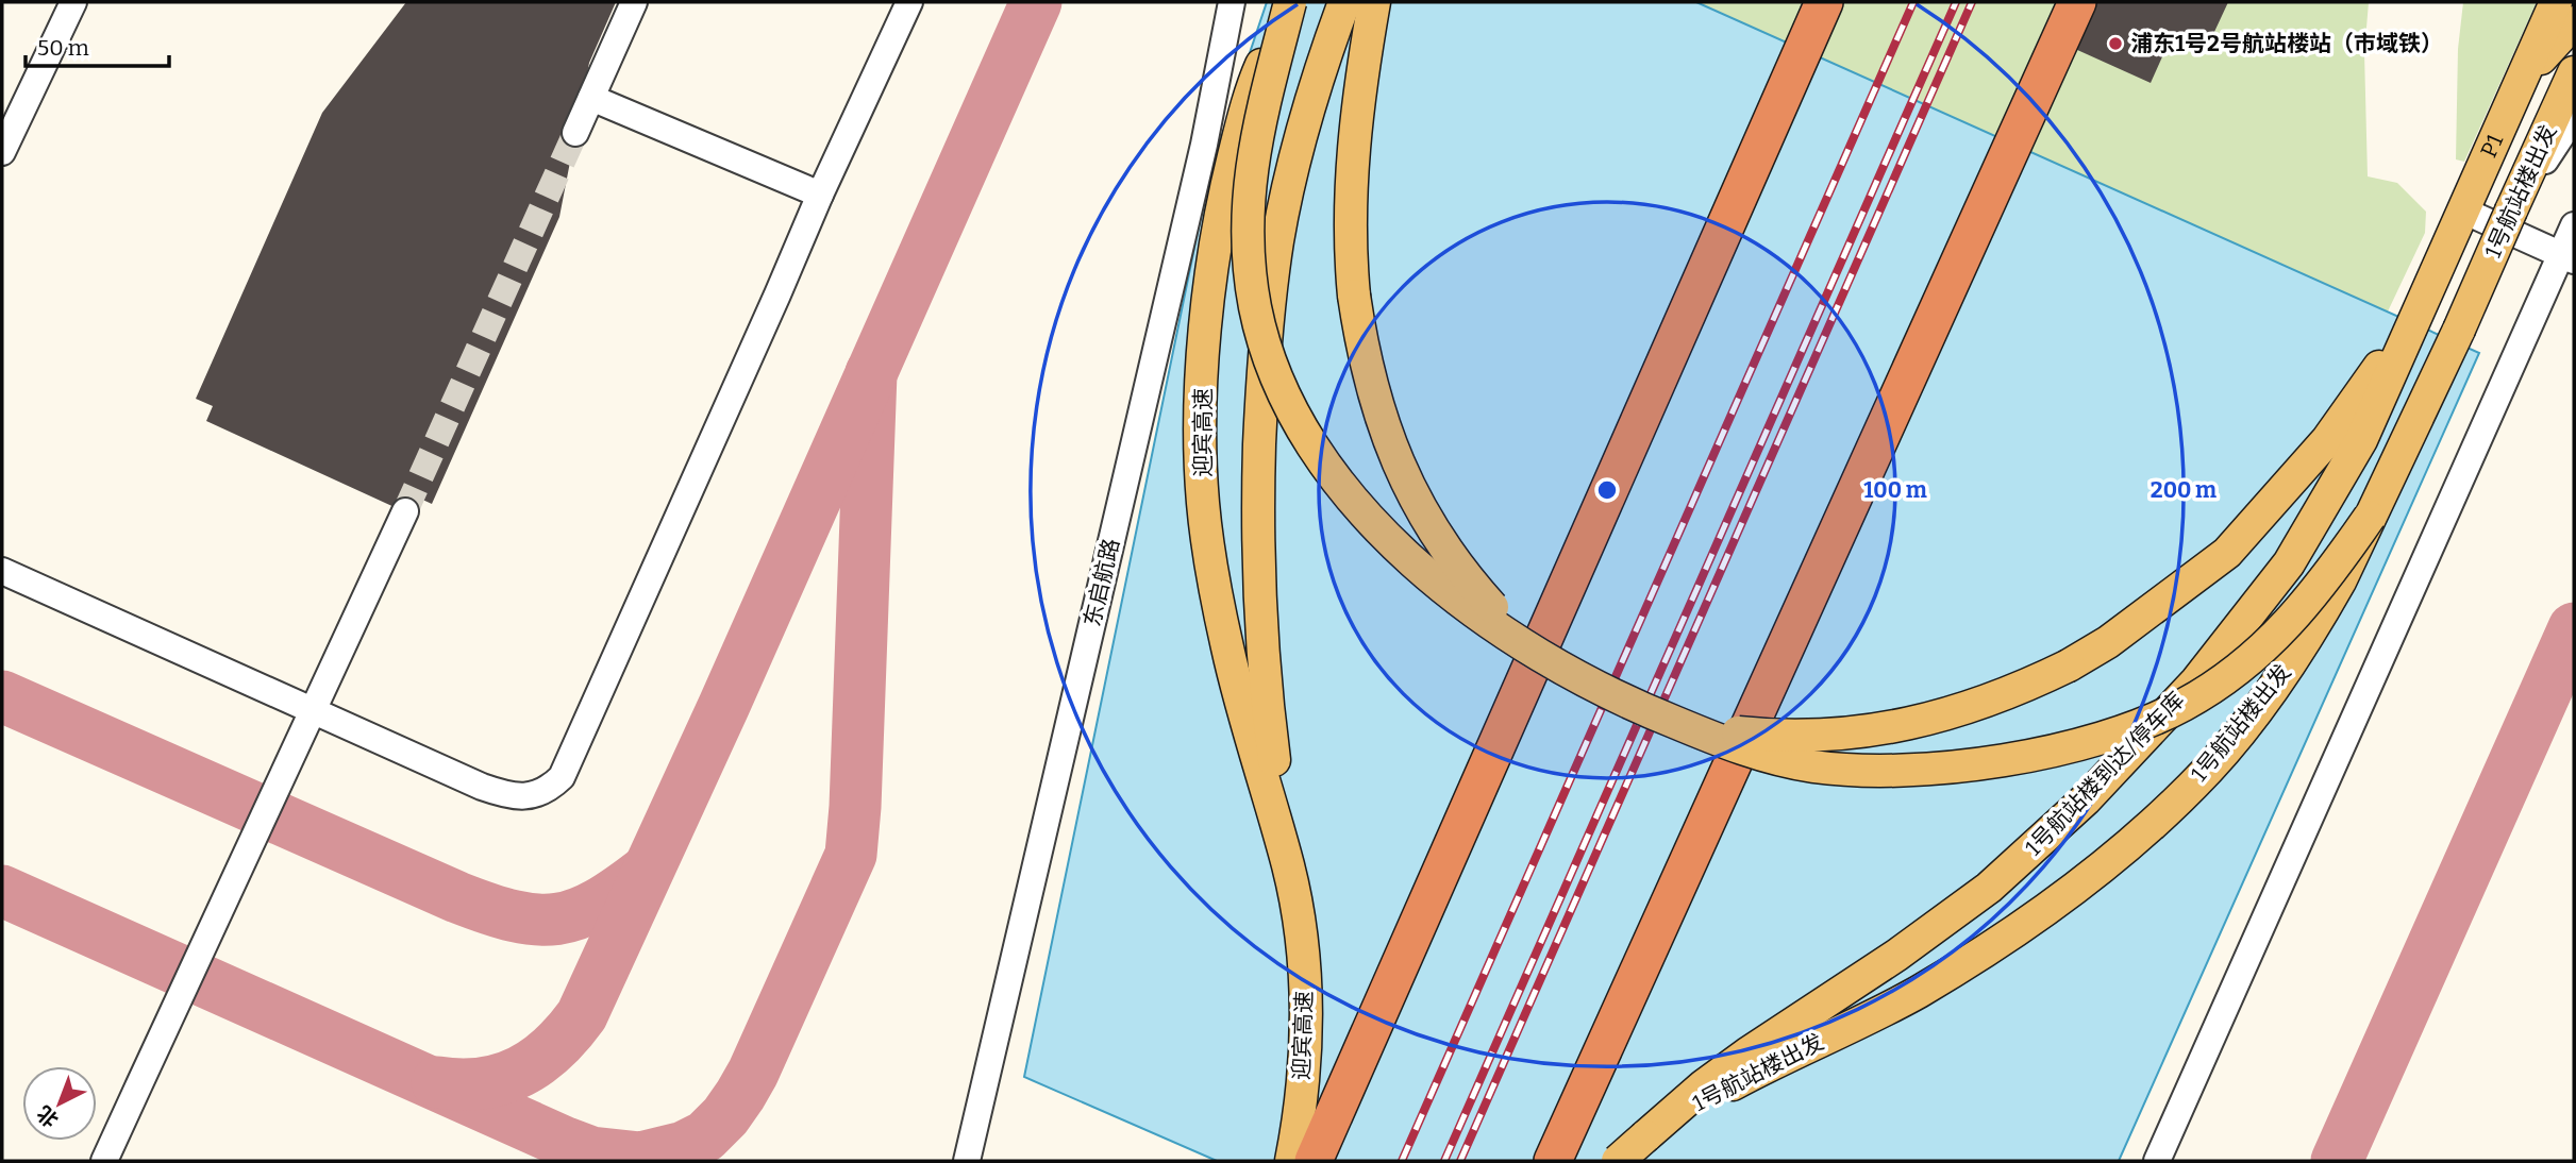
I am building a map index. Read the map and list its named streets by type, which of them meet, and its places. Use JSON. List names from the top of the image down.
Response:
{
  "streets": {
    "main road": [
      "P1",
      "1号航站楼出发",
      "迎宾高速",
      "1号航站楼到达/停车库"
    ],
    "lane": ["东启航路"]
  },
  "crossings": [
    ["P1", "1号航站楼到达/停车库"],
    ["1号航站楼出发", "1号航站楼到达/停车库"]
  ],
  "places": ["浦东1号2号航站楼站（市域铁）"],
  "scale_bar": "50 m",
  "north": "bottom left",
  "rings": ["100 m", "200 m"]
}
